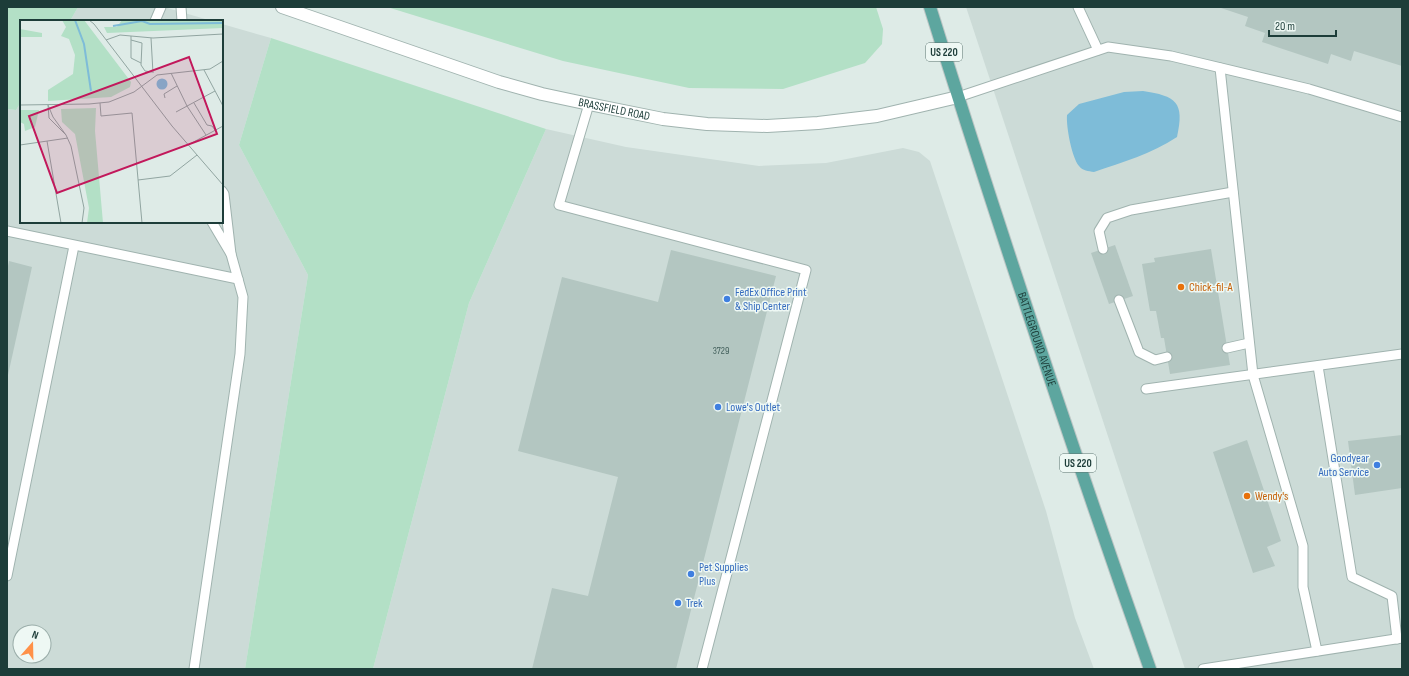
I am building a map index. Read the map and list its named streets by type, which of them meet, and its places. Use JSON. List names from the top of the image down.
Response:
{
  "streets": {
    "main road": ["US 220", "BATTLEGROUND AVENUE"],
    "street": ["BRASSFIELD ROAD"]
  },
  "crossings": [
    ["BRASSFIELD ROAD", "BATTLEGROUND AVENUE"]
  ],
  "places": [
    "Chick-fil-A",
    "FedEx Office Print & Ship Center",
    "Lowe's Outlet",
    "Goodyear Auto Service",
    "Wendy's",
    "Pet Supplies Plus",
    "Trek"
  ],
  "house_numbers": ["3729"],
  "scale_bar": "20 m",
  "north": "top"
}
